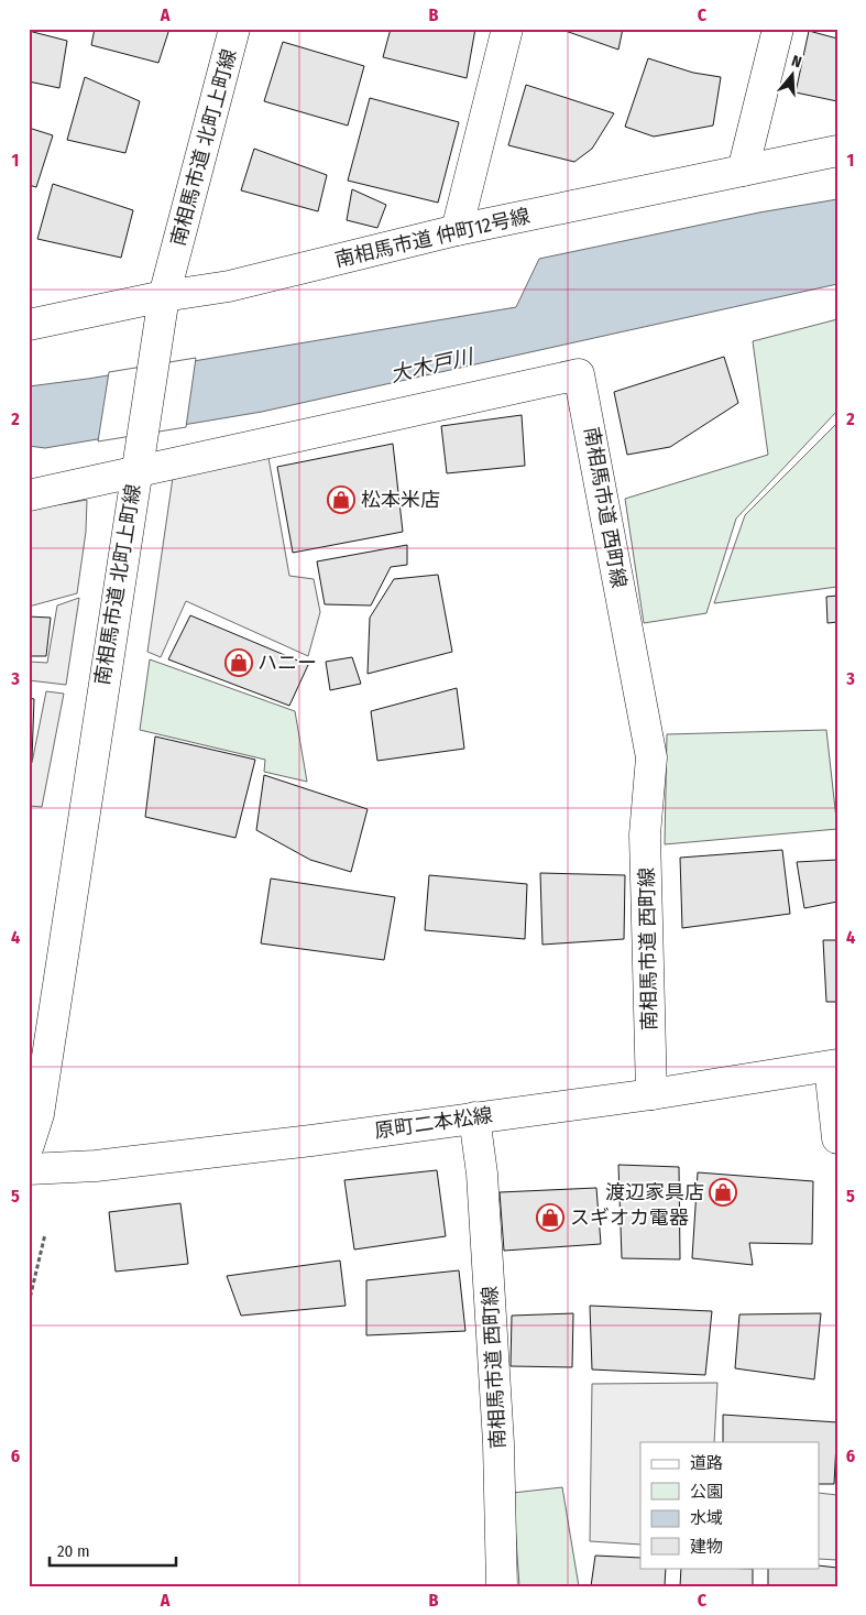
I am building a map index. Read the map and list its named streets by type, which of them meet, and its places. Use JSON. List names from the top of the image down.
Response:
{
  "streets": {
    "street": [
      "南相馬市道 北町上町線",
      "南相馬市道 仲町12号線",
      "南相馬市道 西町線",
      "原町二本松線"
    ]
  },
  "crossings": [
    ["南相馬市道 北町上町線", "南相馬市道 仲町12号線"],
    ["南相馬市道 北町上町線", "南相馬市道 西町線"],
    ["南相馬市道 西町線", "原町二本松線"]
  ],
  "water": ["大木戸川"],
  "places": {
    "shop": [
      "松本米店",
      "ハニー",
      "渡辺家具店",
      "スギオカ電器"
    ]
  },
  "legend": [
    "道路",
    "公園",
    "水域",
    "建物"
  ],
  "scale_bar": "20 m",
  "north": "top",
  "grid": {
    "columns": ["A", "B", "C"],
    "rows": [
      "1",
      "2",
      "3",
      "4",
      "5",
      "6"
    ]
  }
}
